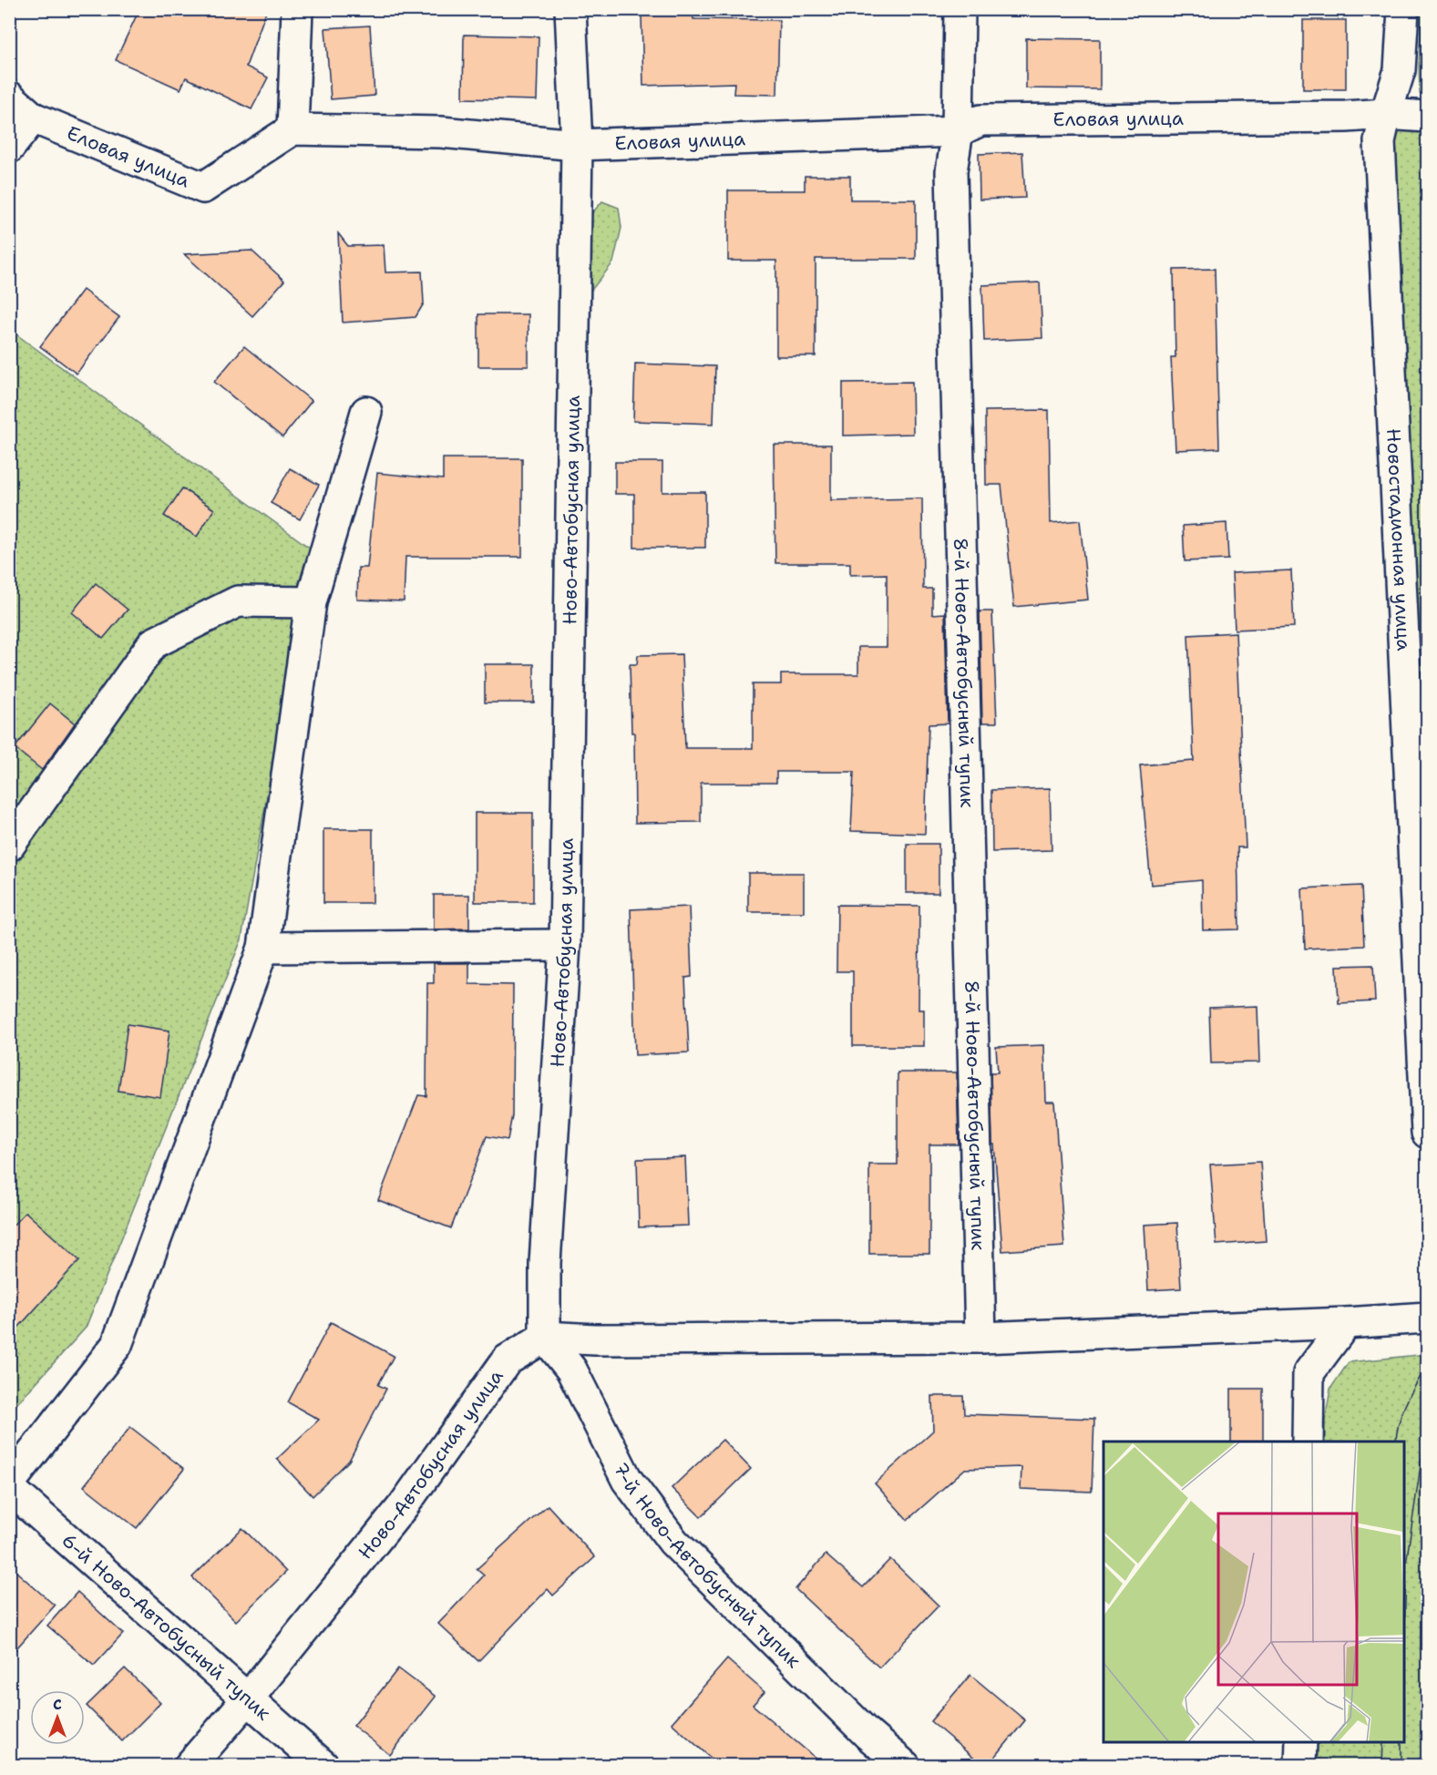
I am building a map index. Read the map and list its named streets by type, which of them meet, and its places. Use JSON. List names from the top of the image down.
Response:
{
  "streets": {
    "street": [
      "Еловая улица",
      "Ново-Автобусная улица",
      "Новостадионная улица",
      "8-й Ново-Автобусный тупик",
      "7-й Ново-Автобусный тупик",
      "6-й Ново-Автобусный тупик"
    ]
  },
  "crossings": [
    ["Еловая улица", "Ново-Автобусная улица"],
    ["Еловая улица", "Новостадионная улица"],
    ["Еловая улица", "8-й Ново-Автобусный тупик"],
    ["Ново-Автобусная улица", "7-й Ново-Автобусный тупик"],
    ["Ново-Автобусная улица", "6-й Ново-Автобусный тупик"]
  ],
  "north": "top"
}
